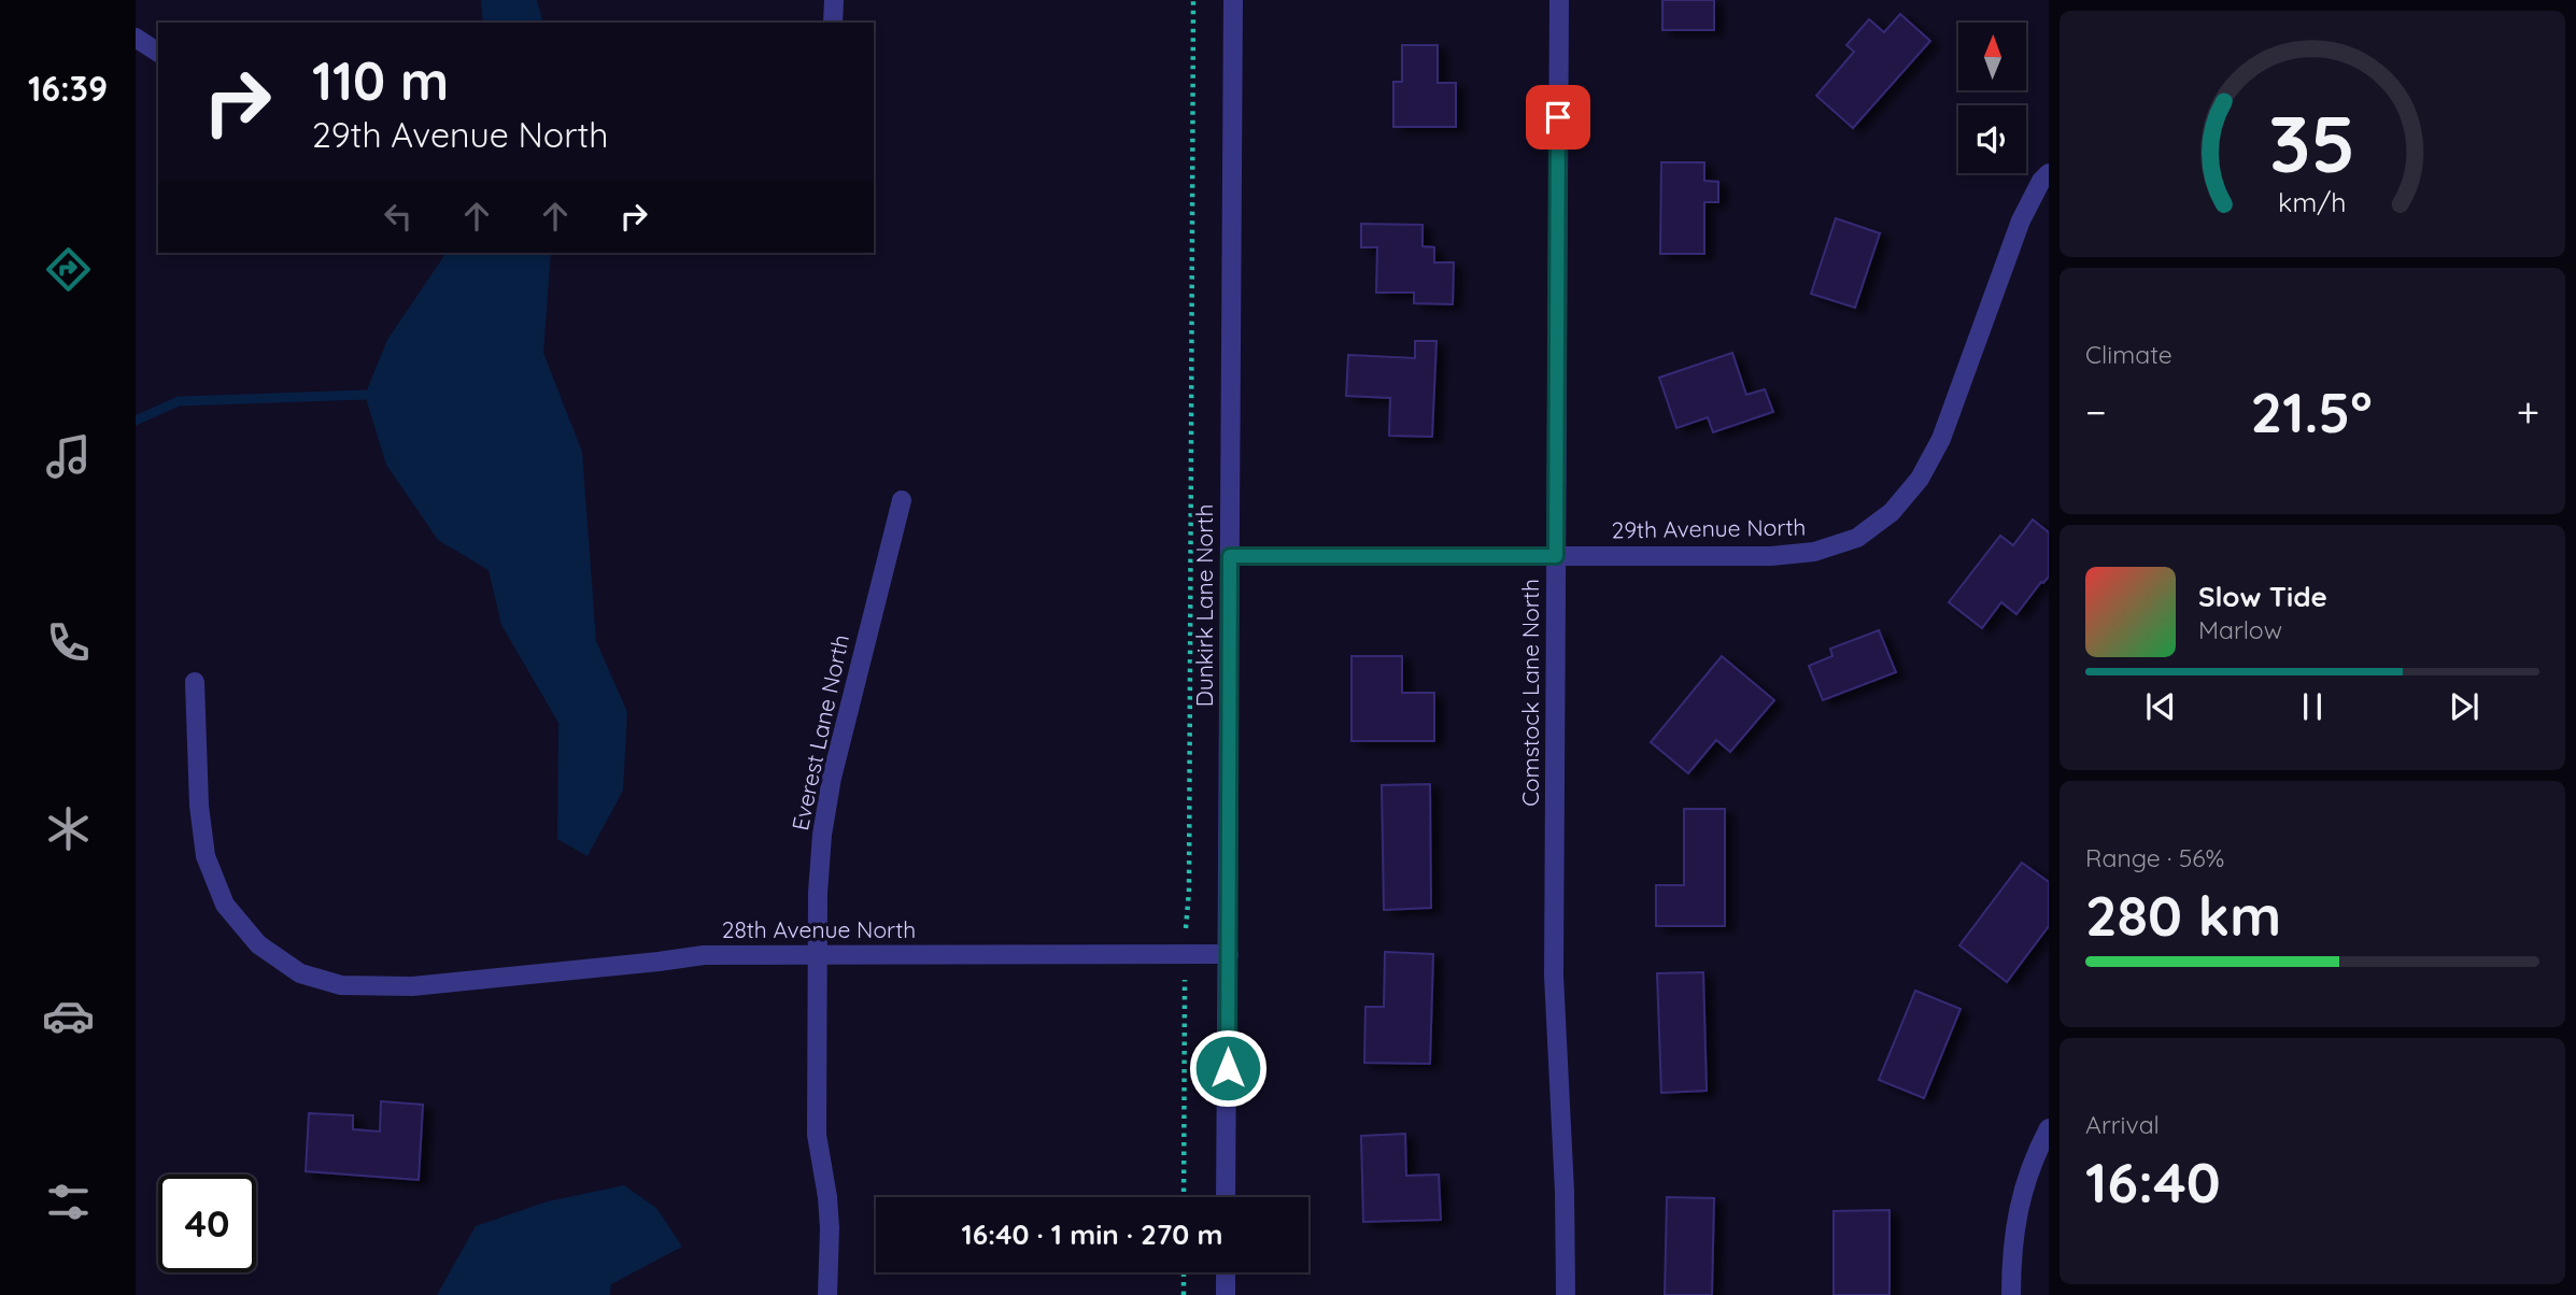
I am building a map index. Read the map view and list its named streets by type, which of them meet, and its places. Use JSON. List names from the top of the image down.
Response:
{
  "streets": {
    "street": [
      "29th Avenue North",
      "Dunkirk Lane North",
      "Comstock Lane North",
      "Everest Lane North",
      "28th Avenue North"
    ]
  },
  "crossings": [
    ["29th Avenue North", "Dunkirk Lane North"],
    ["29th Avenue North", "Comstock Lane North"],
    ["Dunkirk Lane North", "28th Avenue North"],
    ["Everest Lane North", "28th Avenue North"]
  ],
  "north": "top",
  "page": {
    "tabs": "16:39",
    "turn": ["110 m", "29th Avenue North"],
    "tile": [
      "Climate",
      ["Range · 56%", "280 km"],
      ["Arrival", "16:40"]
    ],
    "heat": ["−", "21.5°", "+"],
    "song": ["Slow Tide", "Marlow"],
    "limit": "40",
    "trip": "16:40 · 1 min · 270 m",
    "gauge": ["35", "km/h"]
  }
}
